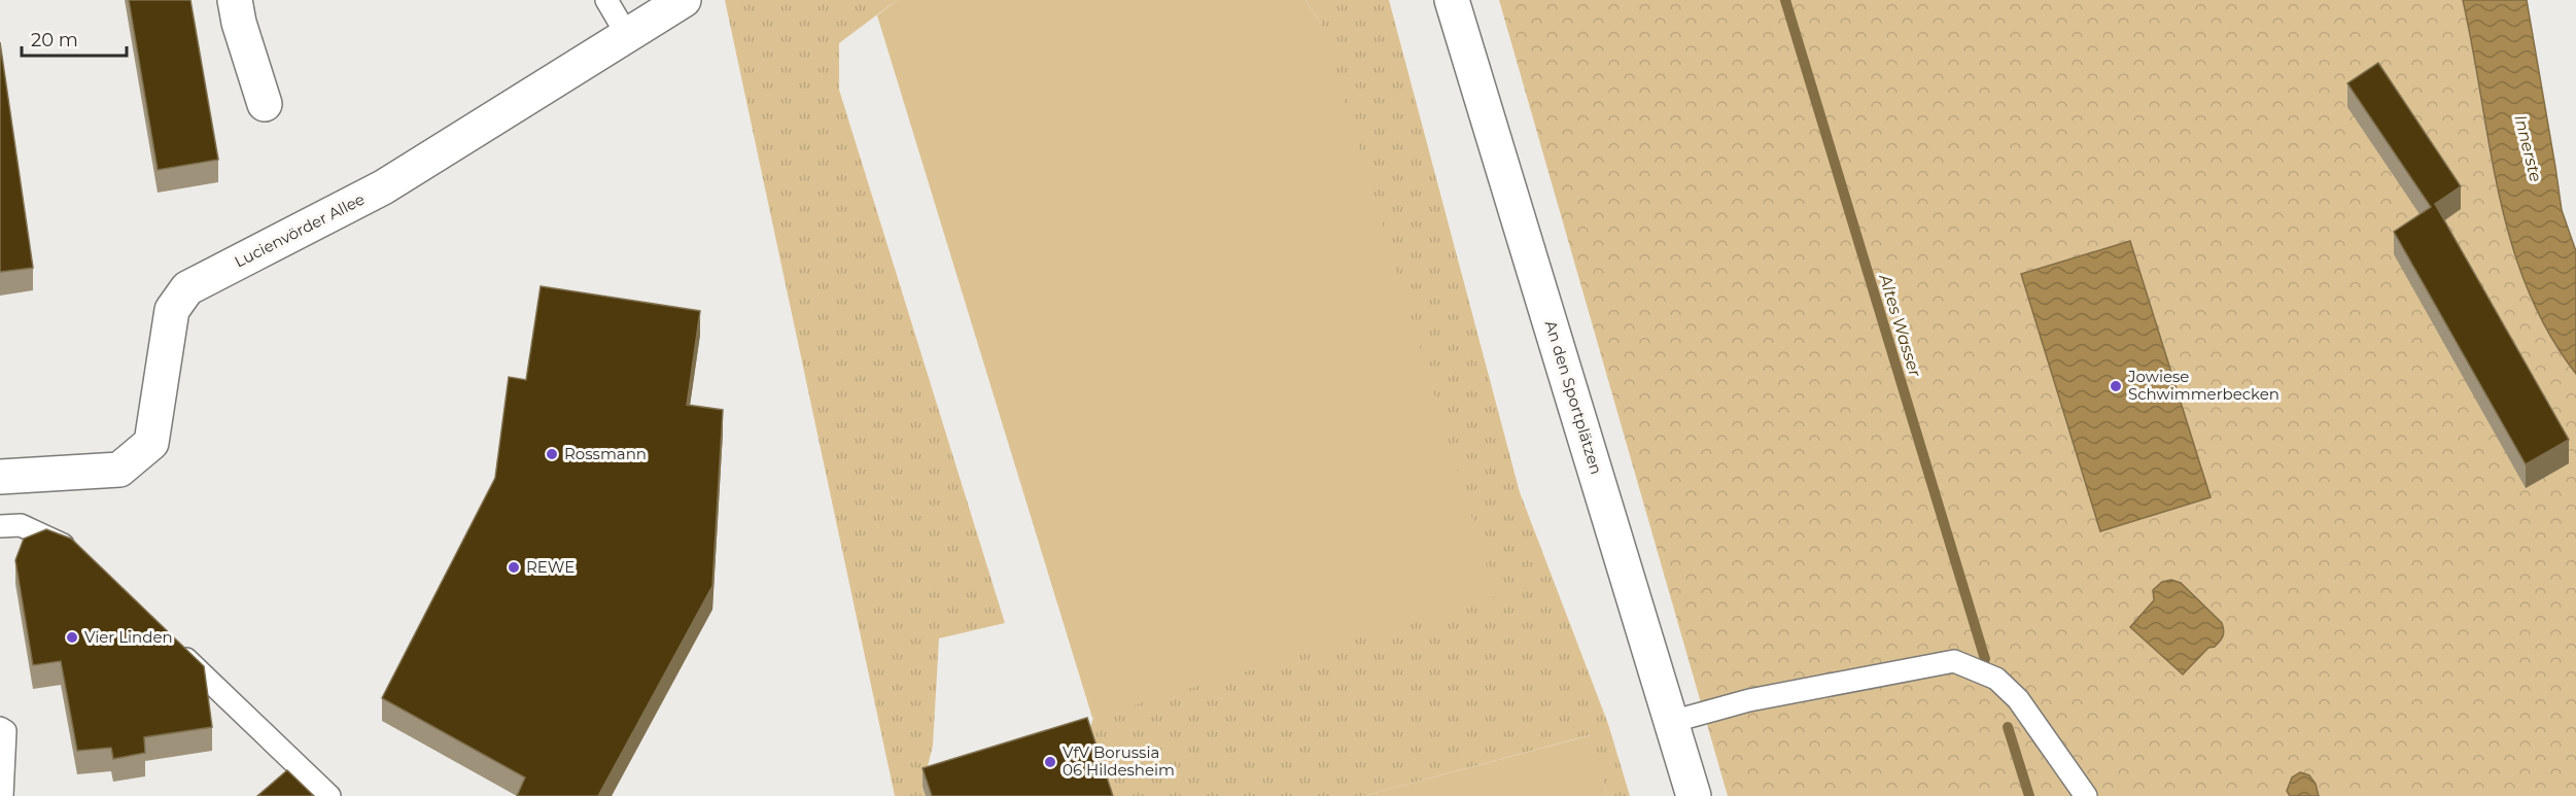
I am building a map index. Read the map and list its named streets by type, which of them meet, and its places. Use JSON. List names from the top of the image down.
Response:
{
  "streets": {
    "street": ["Lucienvörder Allee", "An den Sportplätzen"]
  },
  "water": ["Innerste", "Altes Wasser"],
  "places": [
    "Jowiese Schwimmerbecken",
    "Rossmann",
    "REWE",
    "Vier Linden",
    "VfV Borussia 06 Hildesheim"
  ],
  "scale_bar": "20 m"
}
